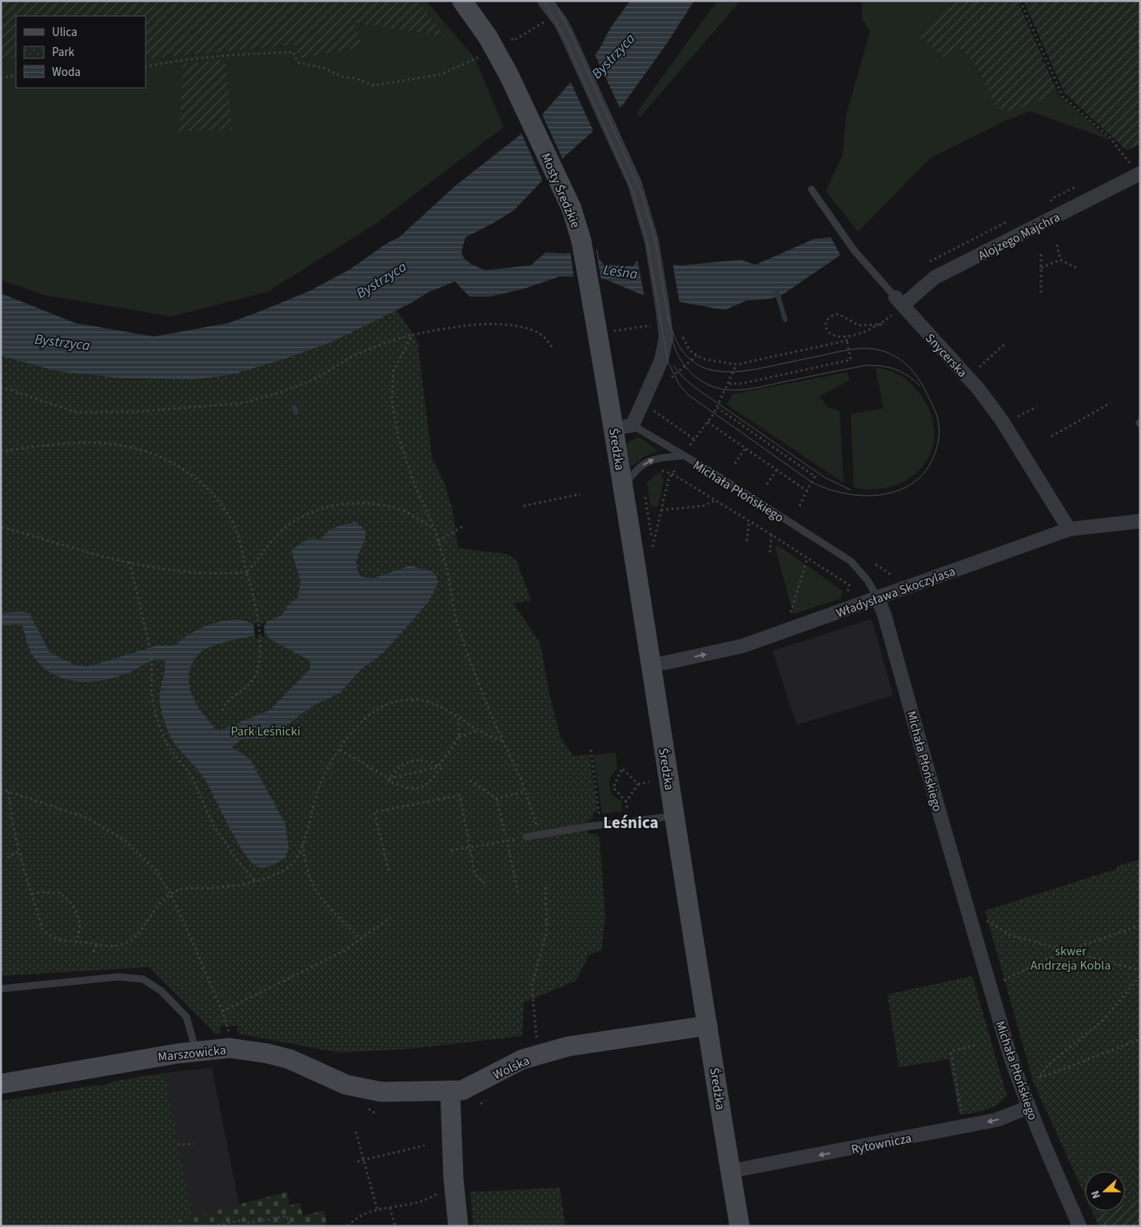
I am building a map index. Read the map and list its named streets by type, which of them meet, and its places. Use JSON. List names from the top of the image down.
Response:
{
  "streets": {
    "main road": [
      "Mosty Średzkie",
      "Średzka",
      "Marszowicka",
      "Wolska"
    ],
    "street": [
      "Alojzego Majchra",
      "Snycerska",
      "Michała Płońskiego",
      "Władysława Skoczylasa",
      "Rytownicza"
    ]
  },
  "crossings": [
    ["Mosty Średzkie", "Średzka"],
    ["Alojzego Majchra", "Snycerska"],
    ["Snycerska", "Władysława Skoczylasa"],
    ["Średzka", "Michała Płońskiego"],
    ["Średzka", "Władysława Skoczylasa"],
    ["Średzka", "Wolska"],
    ["Średzka", "Rytownicza"],
    ["Michała Płońskiego", "Władysława Skoczylasa"],
    ["Michała Płońskiego", "Rytownicza"],
    ["Marszowicka", "Wolska"]
  ],
  "one_way": ["Władysława Skoczylasa", "Rytownicza"],
  "districts": ["Leśnica"],
  "water": ["Bystrzyca", "Leśna"],
  "parks": ["Park Leśnicki", "skwer Andrzeja Kobla"],
  "legend": ["Ulica", "Park", "Woda"],
  "north": "left"
}
